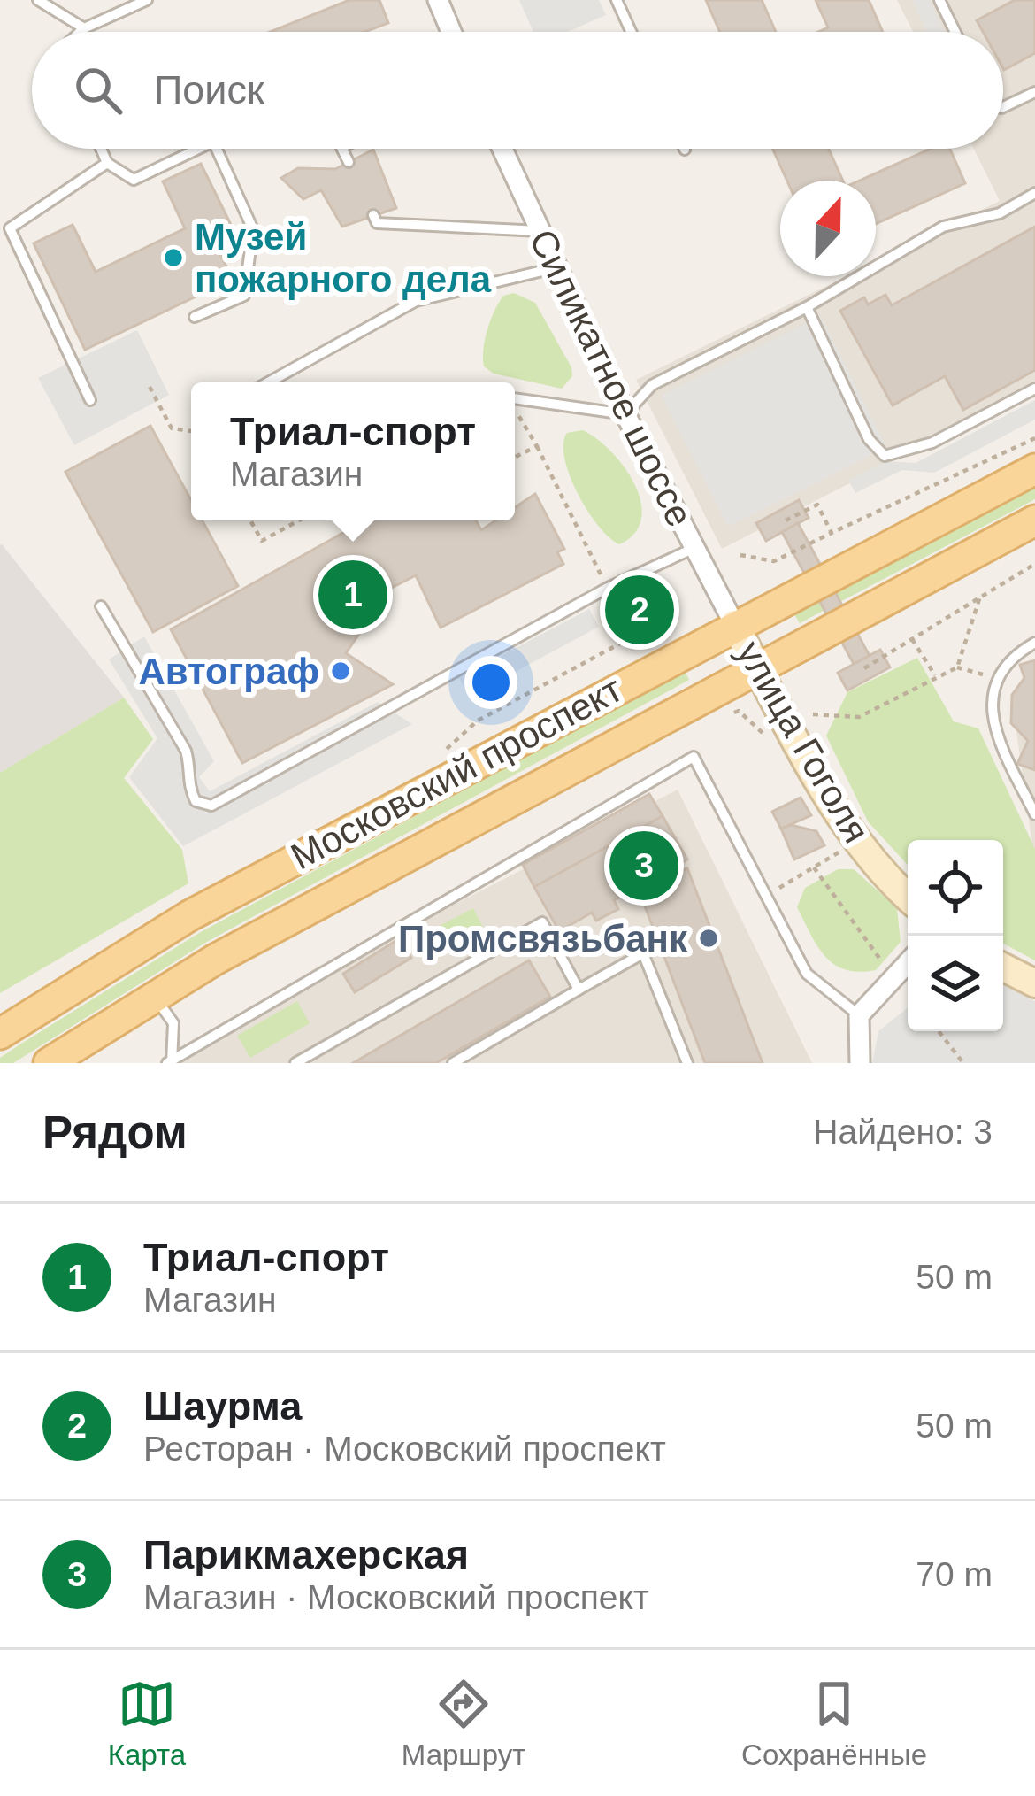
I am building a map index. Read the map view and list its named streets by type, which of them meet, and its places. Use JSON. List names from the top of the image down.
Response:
{
  "streets": {
    "main road": ["Московский проспект"],
    "street": ["Силикатное шоссе", "улица Гоголя"]
  },
  "crossings": [
    ["Силикатное шоссе", "улица Гоголя"],
    ["Силикатное шоссе", "Московский проспект"],
    ["улица Гоголя", "Московский проспект"]
  ],
  "places": ["Музей пожарного дела", "Автограф", "Промсвязьбанк"],
  "north": "top",
  "page": {
    "search": "Поиск",
    "popup": ["Триал-спорт", "Магазин"],
    "pins": ["1", "2", "3"],
    "heading": ["Рядом", "Найдено: 3"],
    "list": [
      {
        "mark": "1",
        "name": "Триал-спорт",
        "note": "Магазин",
        "value": "50 m"
      },
      {
        "mark": "2",
        "name": "Шаурма",
        "note": "Ресторан · Московский проспект",
        "value": "50 m"
      },
      {
        "mark": "3",
        "name": "Парикмахерская",
        "note": "Магазин · Московский проспект",
        "value": "70 m"
      }
    ],
    "nav": ["Карта", "Маршрут", "Сохранённые"]
  }
}
